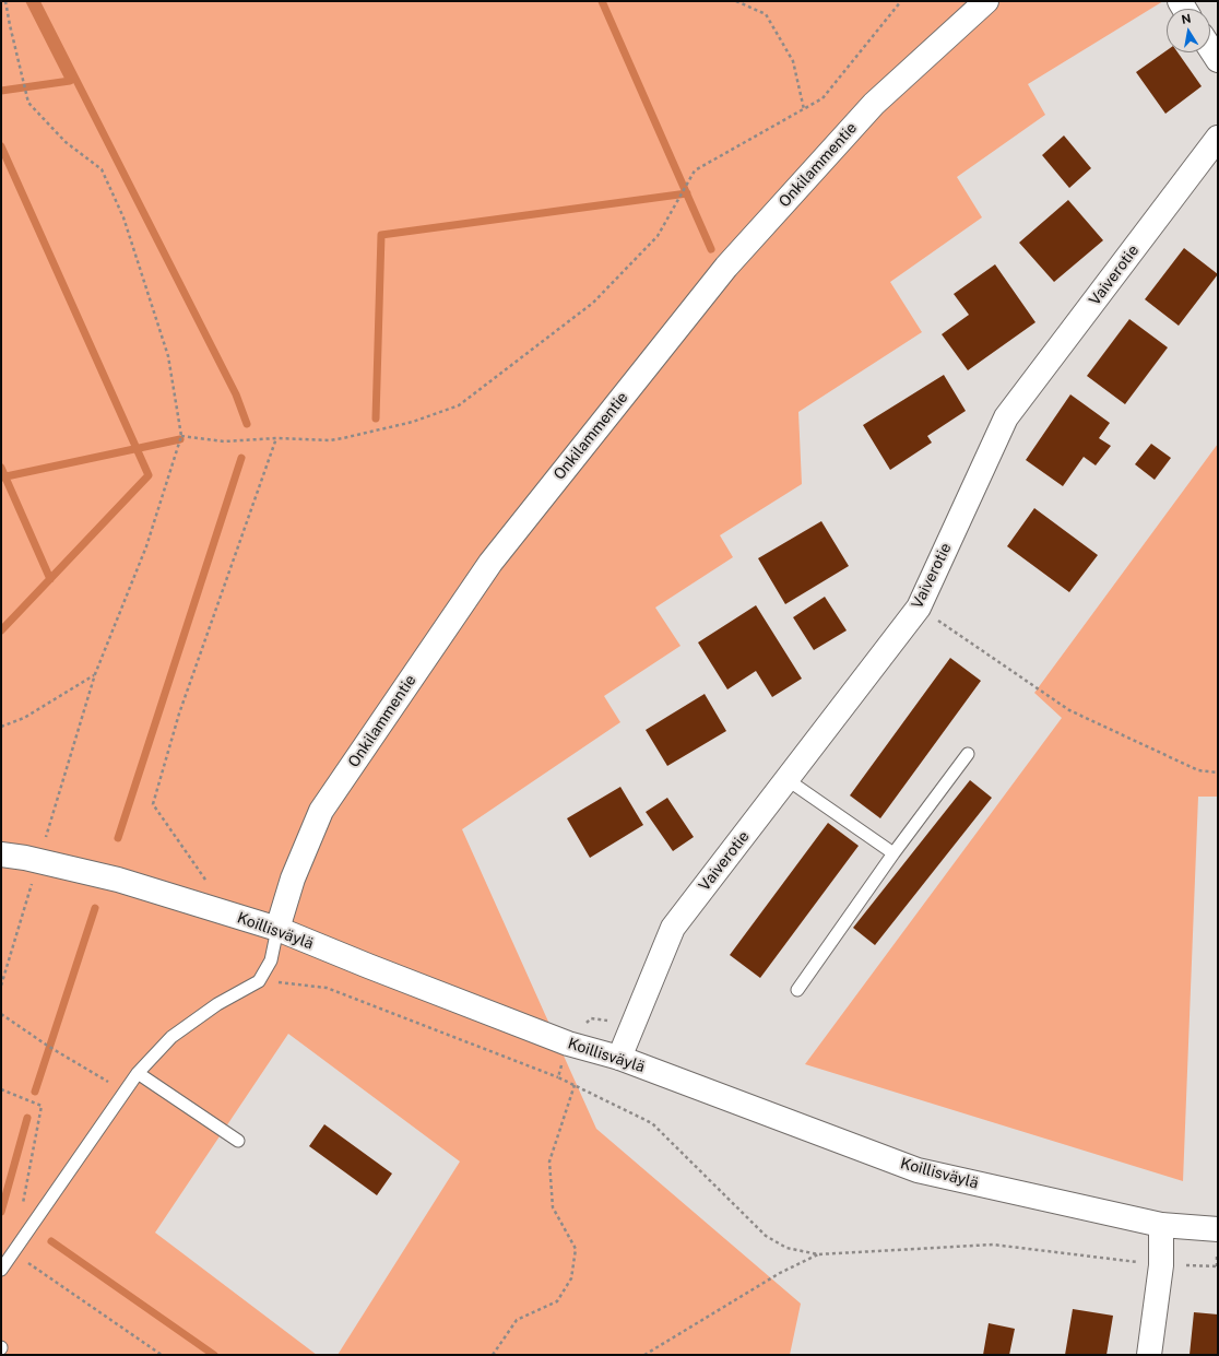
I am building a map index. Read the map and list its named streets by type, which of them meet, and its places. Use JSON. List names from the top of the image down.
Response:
{
  "streets": {
    "street": ["Onkilammentie", "Vaiverotie", "Koillisväylä"]
  },
  "crossings": [
    ["Onkilammentie", "Koillisväylä"],
    ["Vaiverotie", "Koillisväylä"]
  ],
  "north": "top"
}
